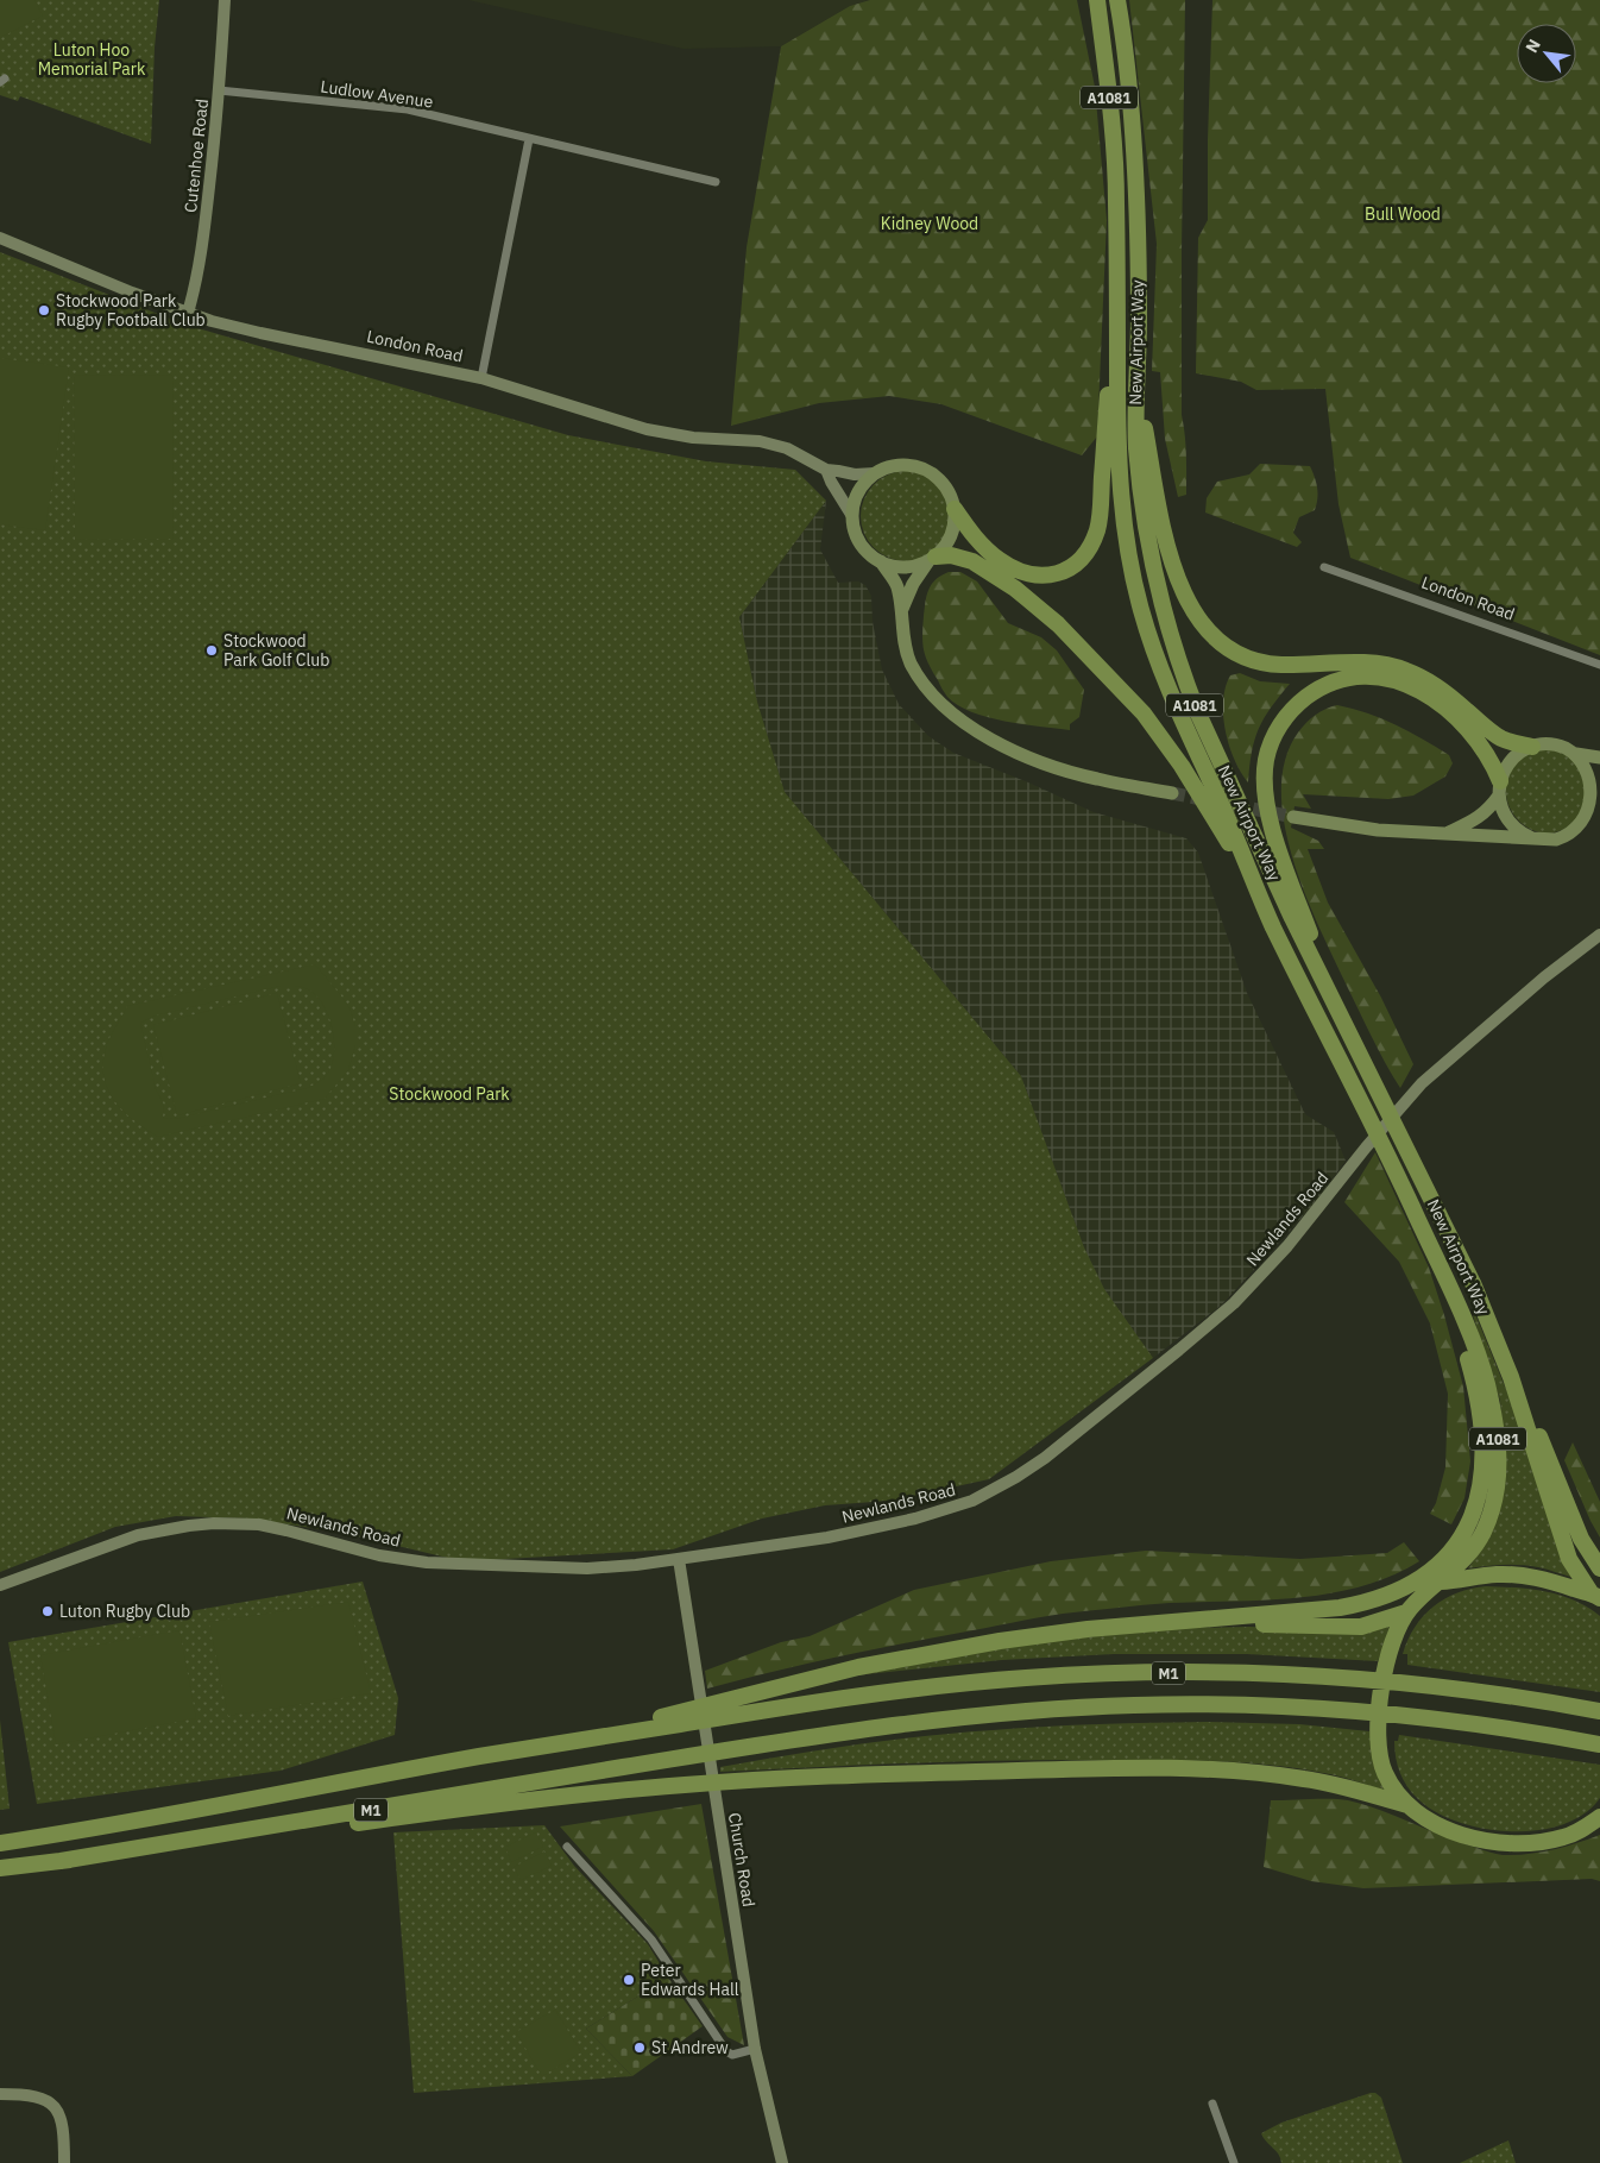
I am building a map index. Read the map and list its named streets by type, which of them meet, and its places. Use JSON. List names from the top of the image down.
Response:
{
  "streets": {
    "highway": ["A1081", "New Airport Way", "M1"],
    "street": [
      "Ludlow Avenue",
      "Cutenhoe Road",
      "London Road",
      "Newlands Road",
      "Church Road"
    ]
  },
  "crossings": [
    ["Ludlow Avenue", "Cutenhoe Road"],
    ["A1081", "New Airport Way"],
    ["A1081", "London Road"],
    ["Cutenhoe Road", "London Road"],
    ["Newlands Road", "Church Road"]
  ],
  "parks": [
    "Luton Hoo Memorial Park",
    "Bull Wood",
    "Kidney Wood",
    "Stockwood Park"
  ],
  "places": [
    "Stockwood Park Rugby Football Club",
    "Stockwood Park Golf Club",
    "Luton Rugby Club",
    "Peter Edwards Hall",
    "St Andrew"
  ],
  "north": "top left"
}
